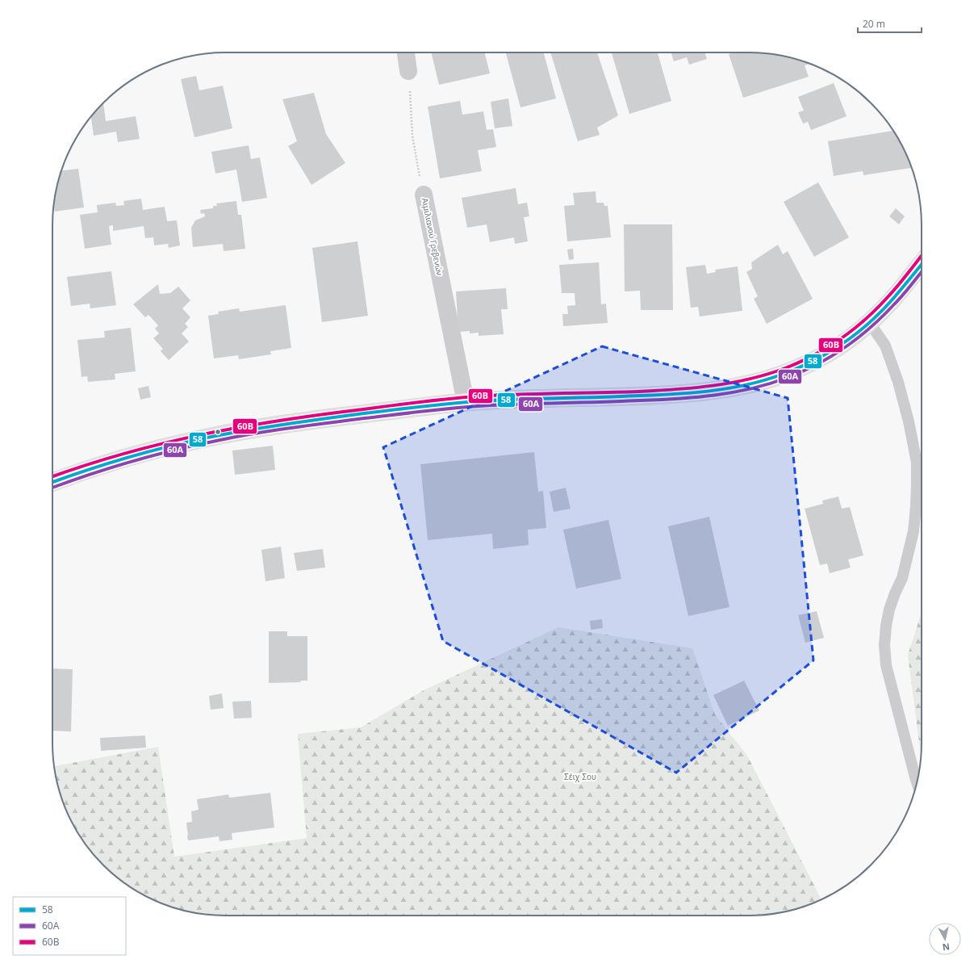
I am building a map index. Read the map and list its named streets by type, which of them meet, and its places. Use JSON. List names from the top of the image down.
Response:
{
  "streets": {
    "street": ["Αιμιλιανού Γρεβενών"]
  },
  "parks": ["Σέιχ Σου"],
  "lines": ["transit line 60Β", "transit line 58", "transit line 60Α"],
  "legend": ["58", "60Α", "60Β"],
  "scale_bar": "20 m",
  "north": "bottom"
}
